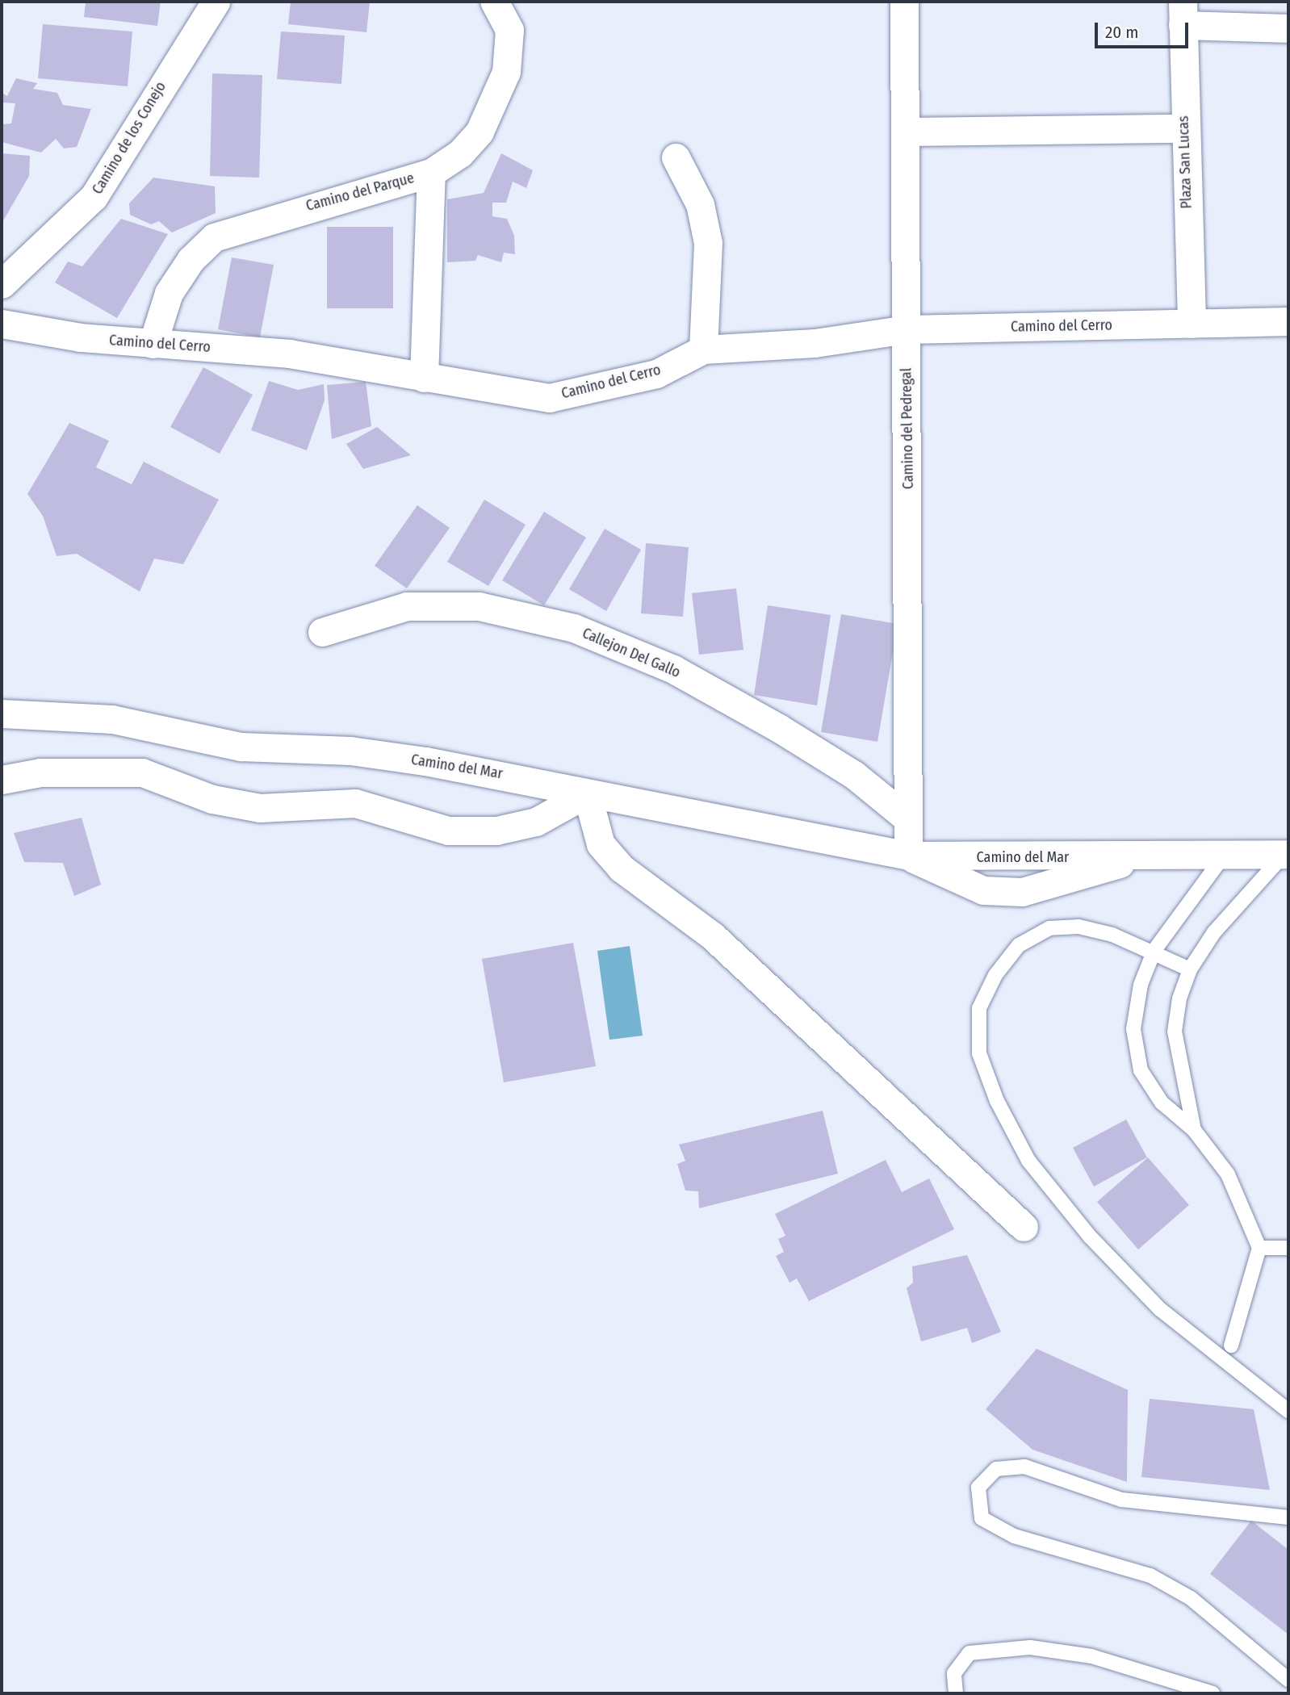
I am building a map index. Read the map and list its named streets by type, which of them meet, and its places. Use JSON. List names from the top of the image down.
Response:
{
  "streets": {
    "street": [
      "Camino de los Conejo",
      "Plaza San Lucas",
      "Camino del Parque",
      "Camino del Cerro",
      "Camino del Pedregal",
      "Callejon Del Gallo",
      "Camino del Mar"
    ]
  },
  "crossings": [
    ["Plaza San Lucas", "Camino del Cerro"],
    ["Camino del Parque", "Camino del Cerro"],
    ["Camino del Cerro", "Camino del Pedregal"],
    ["Camino del Pedregal", "Callejon Del Gallo"],
    ["Camino del Pedregal", "Camino del Mar"]
  ],
  "scale_bar": "20 m"
}
